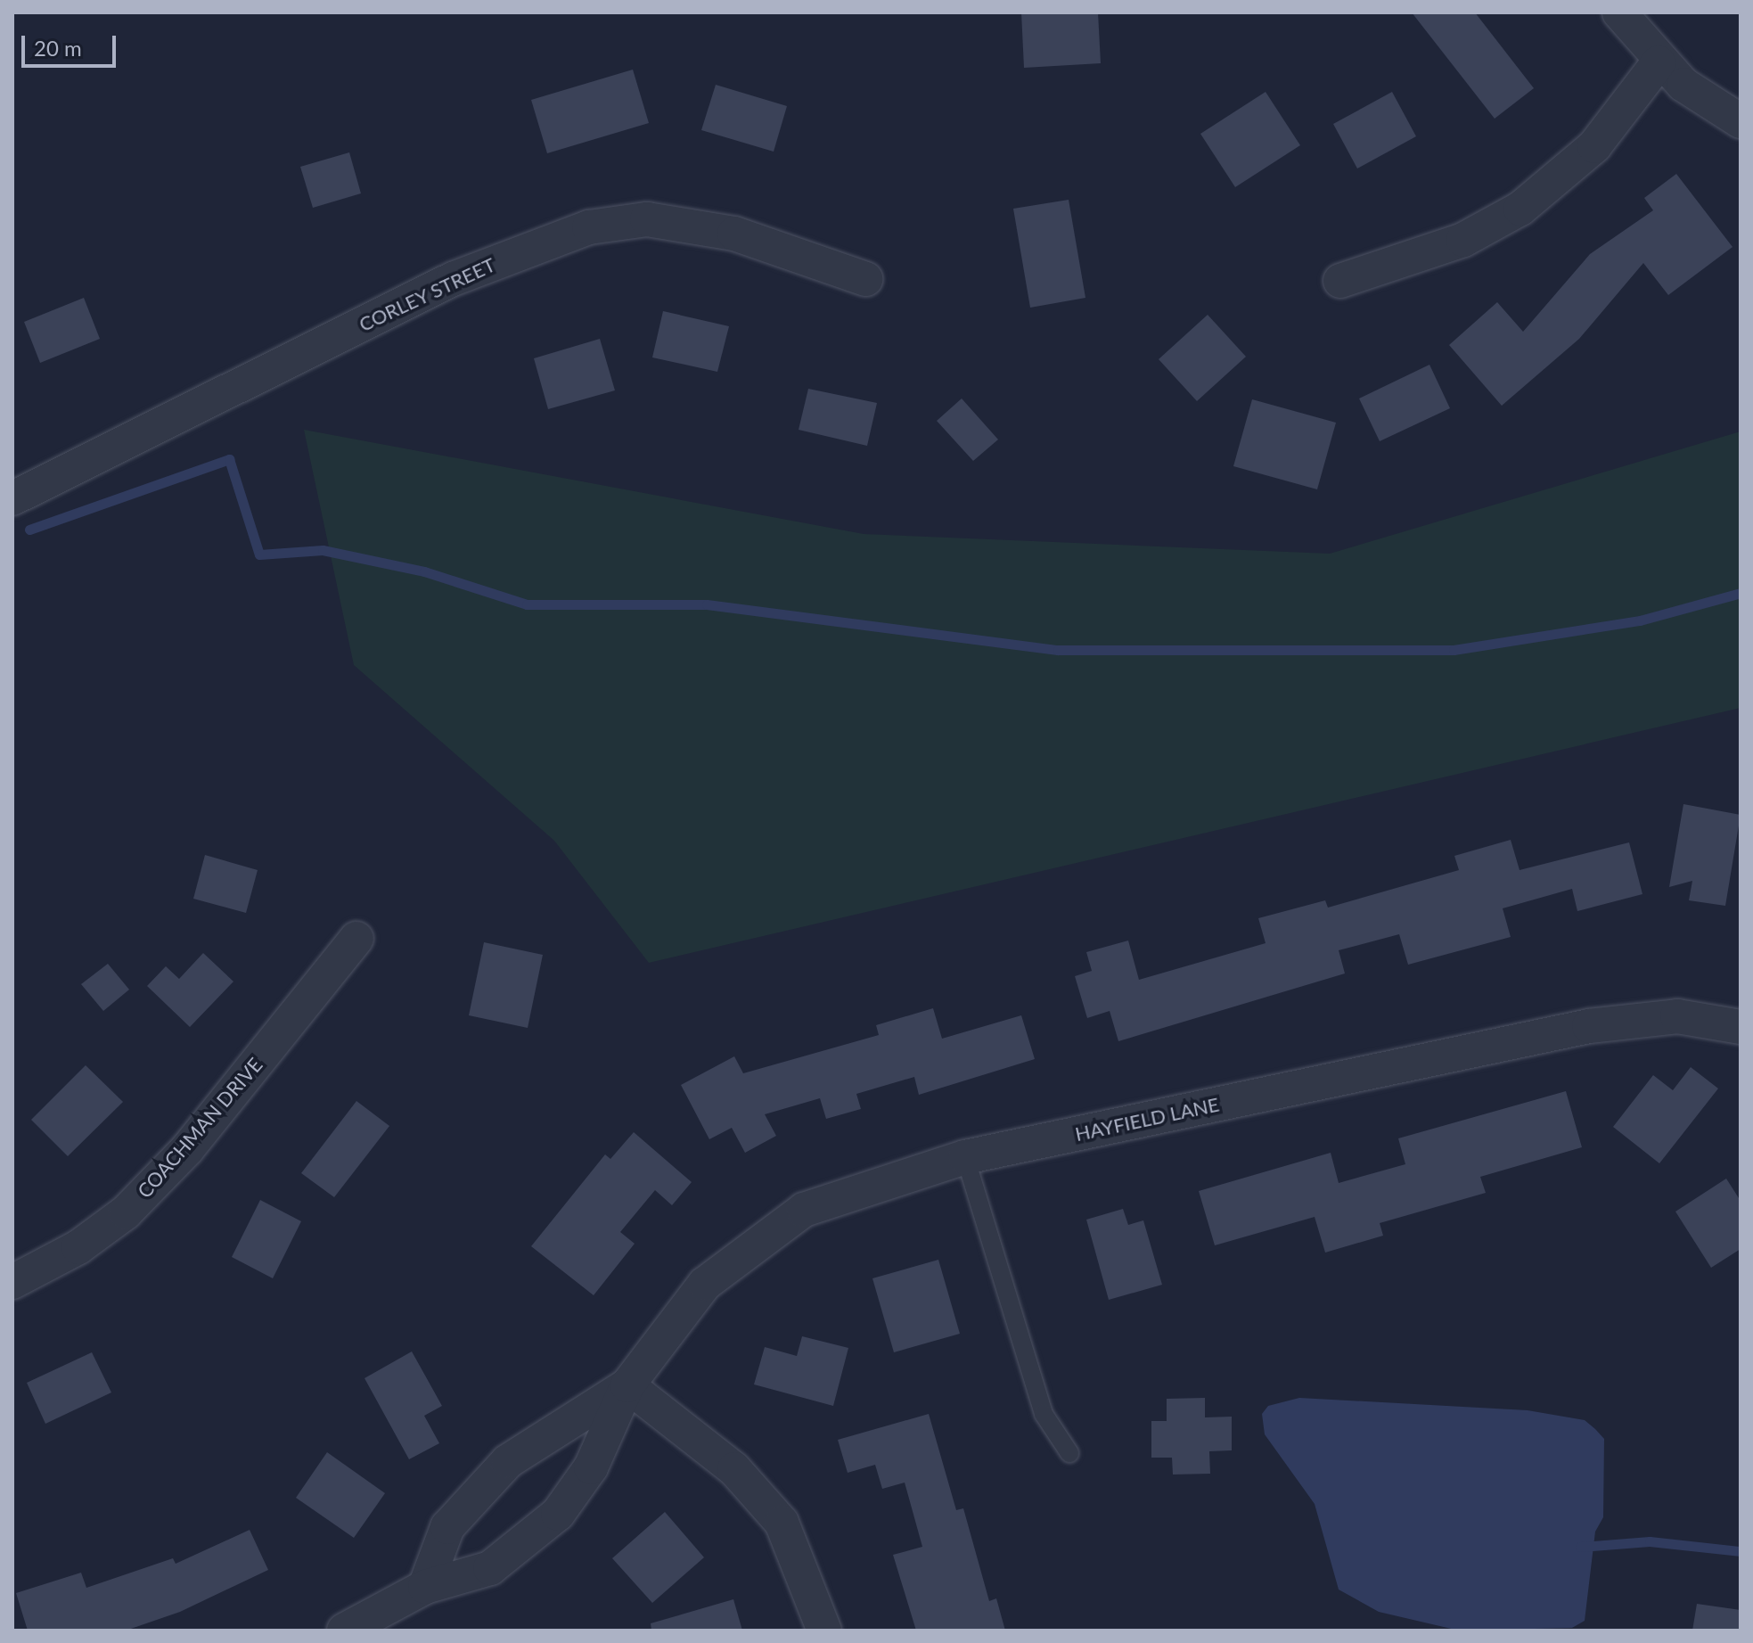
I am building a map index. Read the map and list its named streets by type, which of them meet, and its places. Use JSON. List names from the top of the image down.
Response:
{
  "streets": {
    "street": ["CORLEY STREET", "HAYFIELD LANE", "COACHMAN DRIVE"]
  },
  "scale_bar": "20 m"
}
